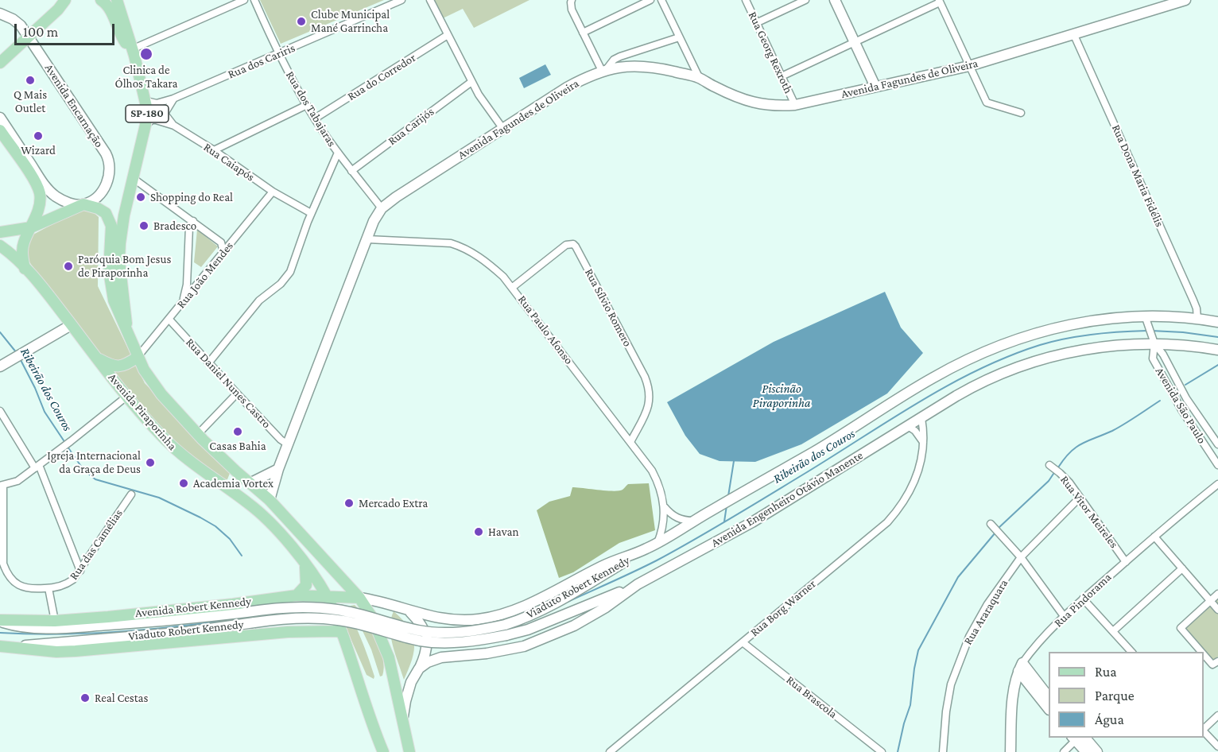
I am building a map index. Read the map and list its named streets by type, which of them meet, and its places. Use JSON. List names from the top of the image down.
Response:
{
  "streets": {
    "main road": [
      "Avenida Fagundes de Oliveira",
      "Avenida Encarnação",
      "SP-180",
      "Avenida Piraporinha",
      "Avenida Engenheiro Otávio Manente",
      "Viaduto Robert Kennedy",
      "Rua Pindorama",
      "Avenida Robert Kennedy"
    ],
    "street": [
      "Rua Georg Rexroth",
      "Rua dos Cariris",
      "Rua do Corredor",
      "Rua dos Tabajaras",
      "Rua Carijós",
      "Rua Caiapós",
      "Rua Dona Maria Fidélis",
      "Rua João Mendes",
      "Rua Sílvio Romero",
      "Rua Paulo Afonso",
      "Rua Daniel Nunes Castro",
      "Avenida São Paulo",
      "Rua Vitor Meireles",
      "Rua das Camélias",
      "Rua Borg Warner",
      "Rua Araraquara",
      "Rua Brascola"
    ]
  },
  "crossings": [
    ["Rua Georg Rexroth", "Avenida Fagundes de Oliveira"],
    ["Rua dos Cariris", "Rua dos Tabajaras"],
    ["Rua dos Cariris", "SP-180"],
    ["Rua do Corredor", "Rua dos Tabajaras"],
    ["Avenida Fagundes de Oliveira", "Rua dos Tabajaras"],
    ["Avenida Fagundes de Oliveira", "Rua Dona Maria Fidélis"],
    ["Rua dos Tabajaras", "Rua Carijós"],
    ["SP-180", "Rua Caiapós"],
    ["Rua Caiapós", "Rua João Mendes"],
    ["Rua João Mendes", "Rua Daniel Nunes Castro"],
    ["Rua Sílvio Romero", "Rua Paulo Afonso"],
    ["Avenida São Paulo", "Avenida Engenheiro Otávio Manente"],
    ["Avenida Piraporinha", "Avenida Robert Kennedy"],
    ["Avenida Engenheiro Otávio Manente", "Viaduto Robert Kennedy"],
    ["Avenida Engenheiro Otávio Manente", "Rua Borg Warner"],
    ["Rua Vitor Meireles", "Rua Pindorama"],
    ["Rua Vitor Meireles", "Rua Araraquara"],
    ["Viaduto Robert Kennedy", "Avenida Robert Kennedy"],
    ["Rua Borg Warner", "Rua Brascola"]
  ],
  "water": ["Piscinão Piraporinha", "Ribeirão dos Couros"],
  "places": [
    "Clube Municipal Mané Garrincha",
    "Clinica de Ólhos Takara",
    "Q Mais Outlet",
    "Wizard",
    "Shopping do Real",
    "Bradesco",
    "Paróquia Bom Jesus de Piraporinha",
    "Casas Bahia",
    "Igreja Internacional da Graça de Deus",
    "Academia Vortex",
    "Mercado Extra",
    "Havan",
    "Real Cestas"
  ],
  "legend": ["Rua", "Parque", "Água"],
  "scale_bar": "100 m"
}
